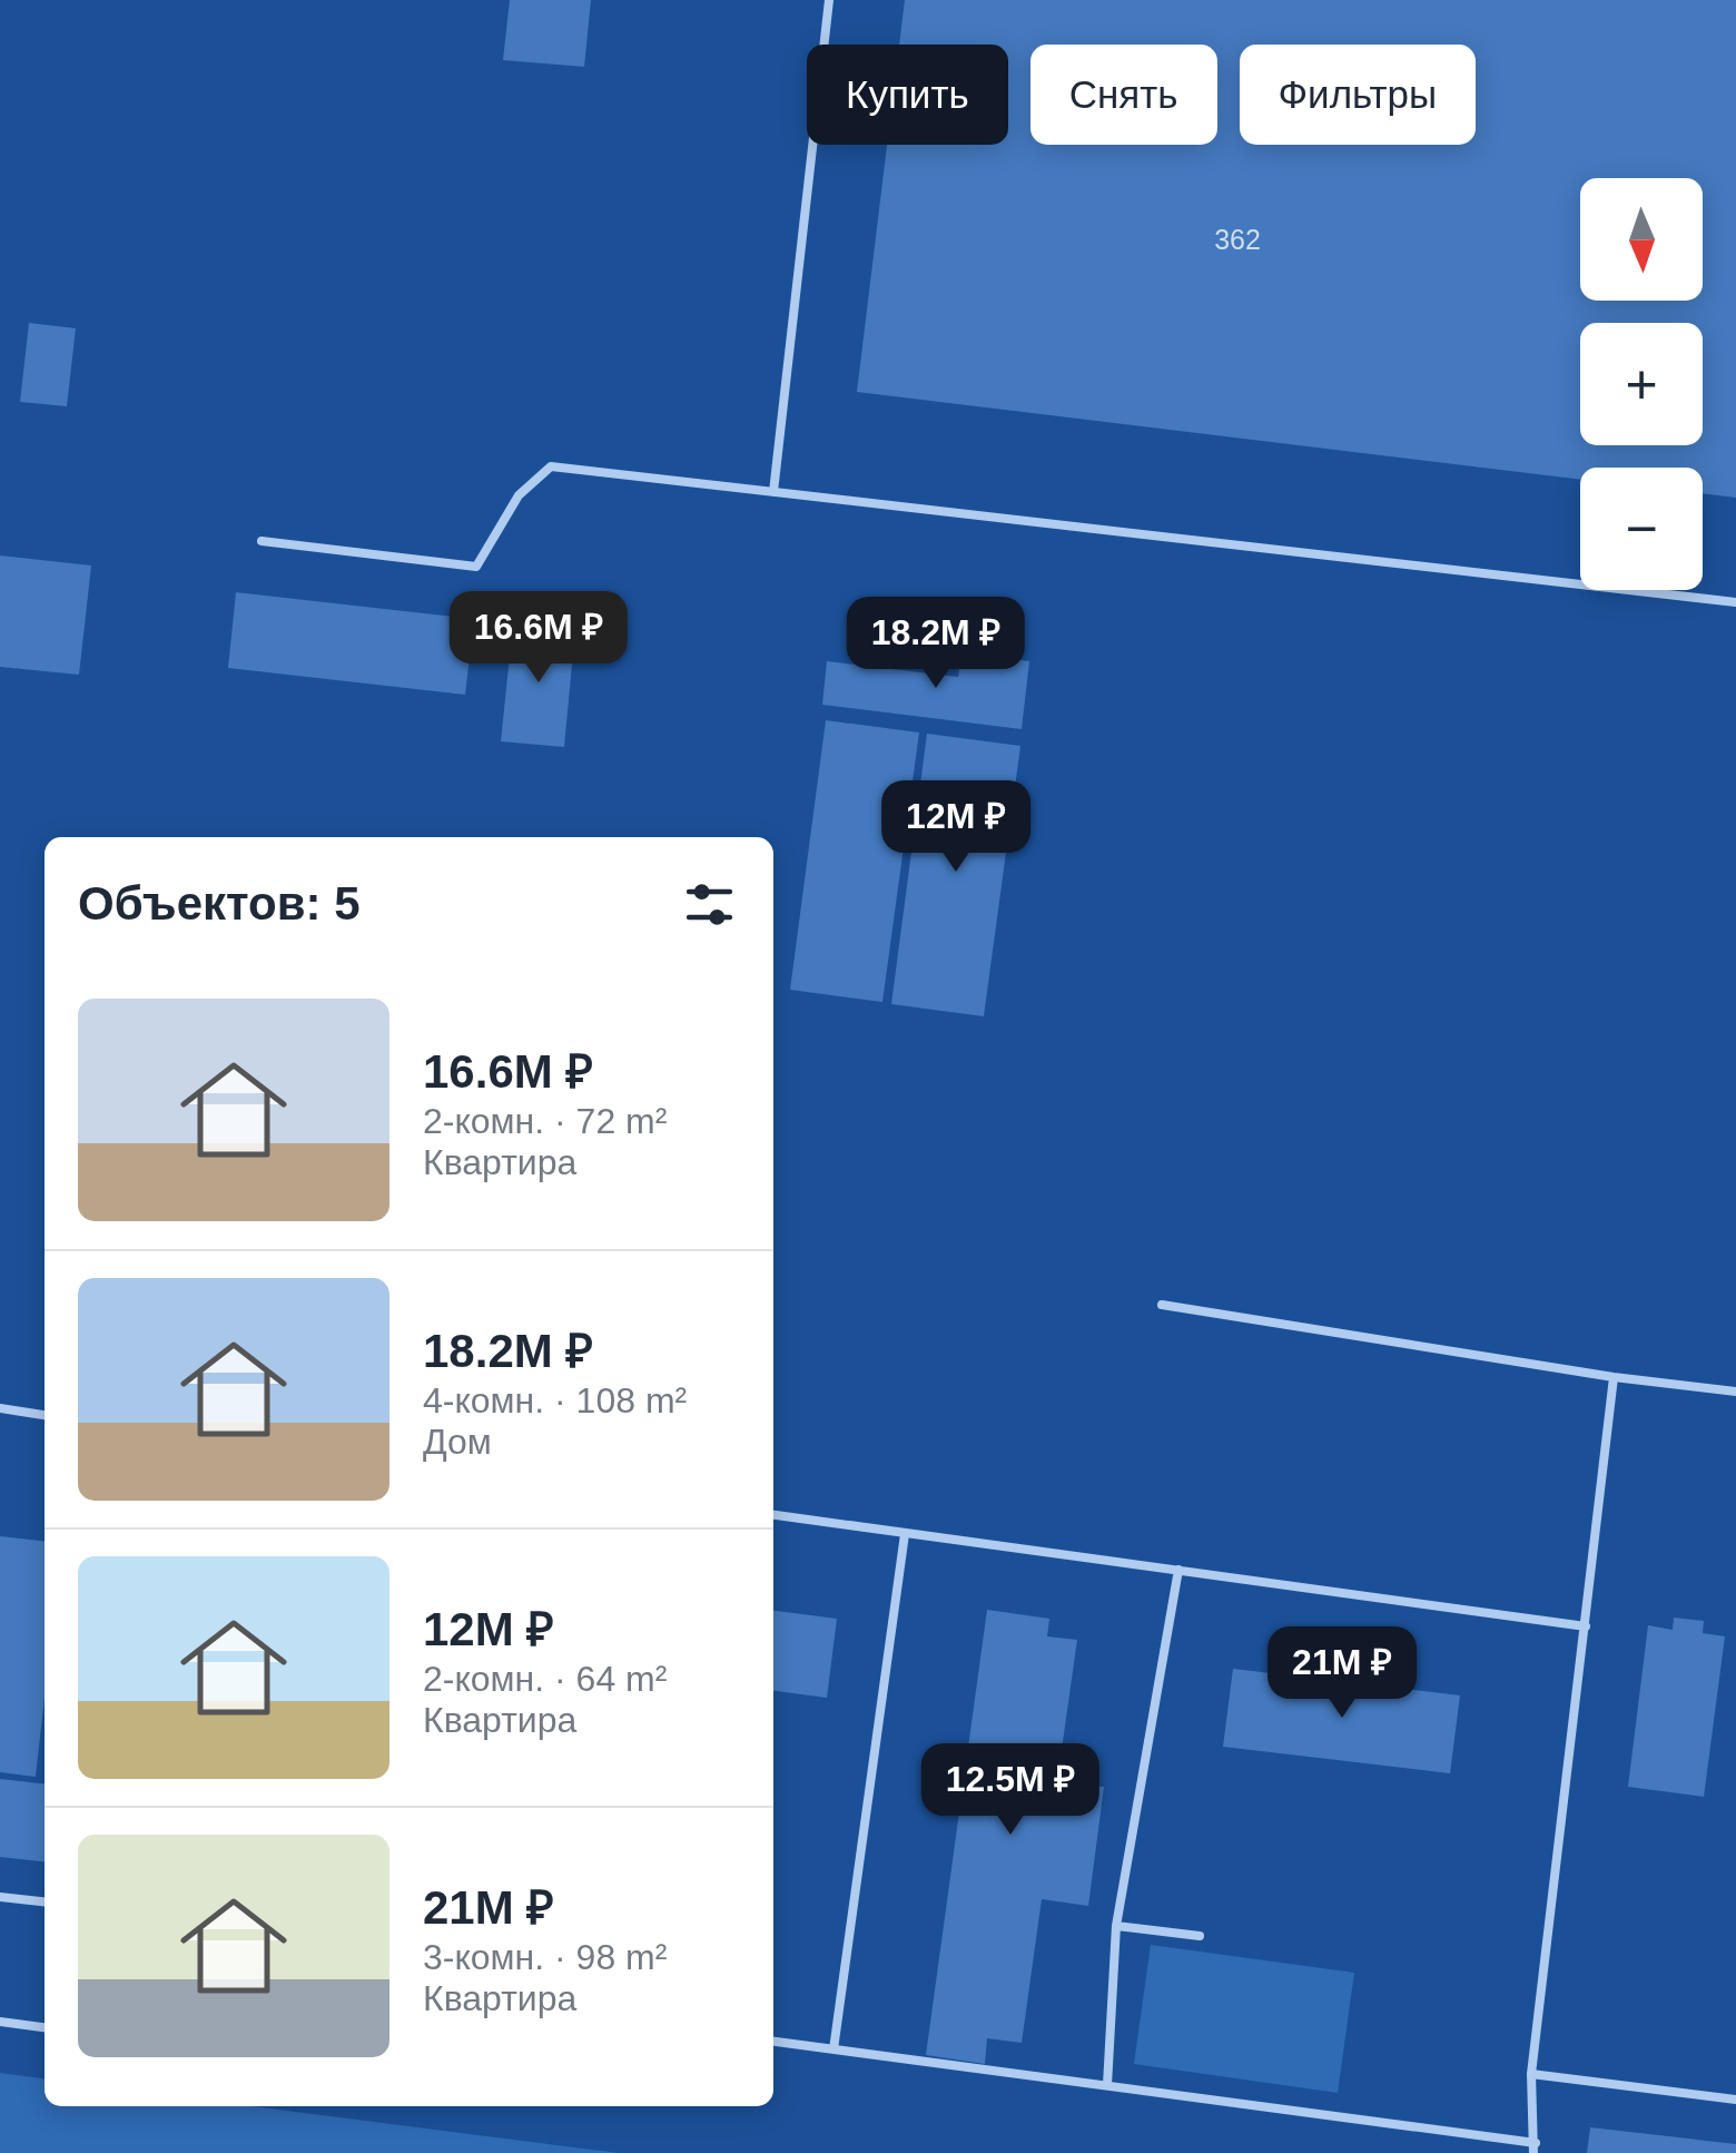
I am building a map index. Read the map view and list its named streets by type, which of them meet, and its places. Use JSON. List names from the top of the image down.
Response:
{
  "house_numbers": ["362"],
  "north": "bottom",
  "page": {
    "chip": ["Купить", "Снять", "Фильтры"],
    "map_buttons": ["+", "−"],
    "price": [
      "16.6M ₽",
      "18.2M ₽",
      "12M ₽",
      "21M ₽",
      "12.5M ₽"
    ],
    "heading": "Объектов: 5",
    "list": [
      {
        "name": "16.6M ₽",
        "note": "2-комн. · 72 m² · Квартира"
      },
      {
        "name": "18.2M ₽",
        "note": "4-комн. · 108 m² · Дом"
      },
      {
        "name": "12M ₽",
        "note": "2-комн. · 64 m² · Квартира"
      },
      {
        "name": "21M ₽",
        "note": "3-комн. · 98 m² · Квартира"
      }
    ]
  }
}
